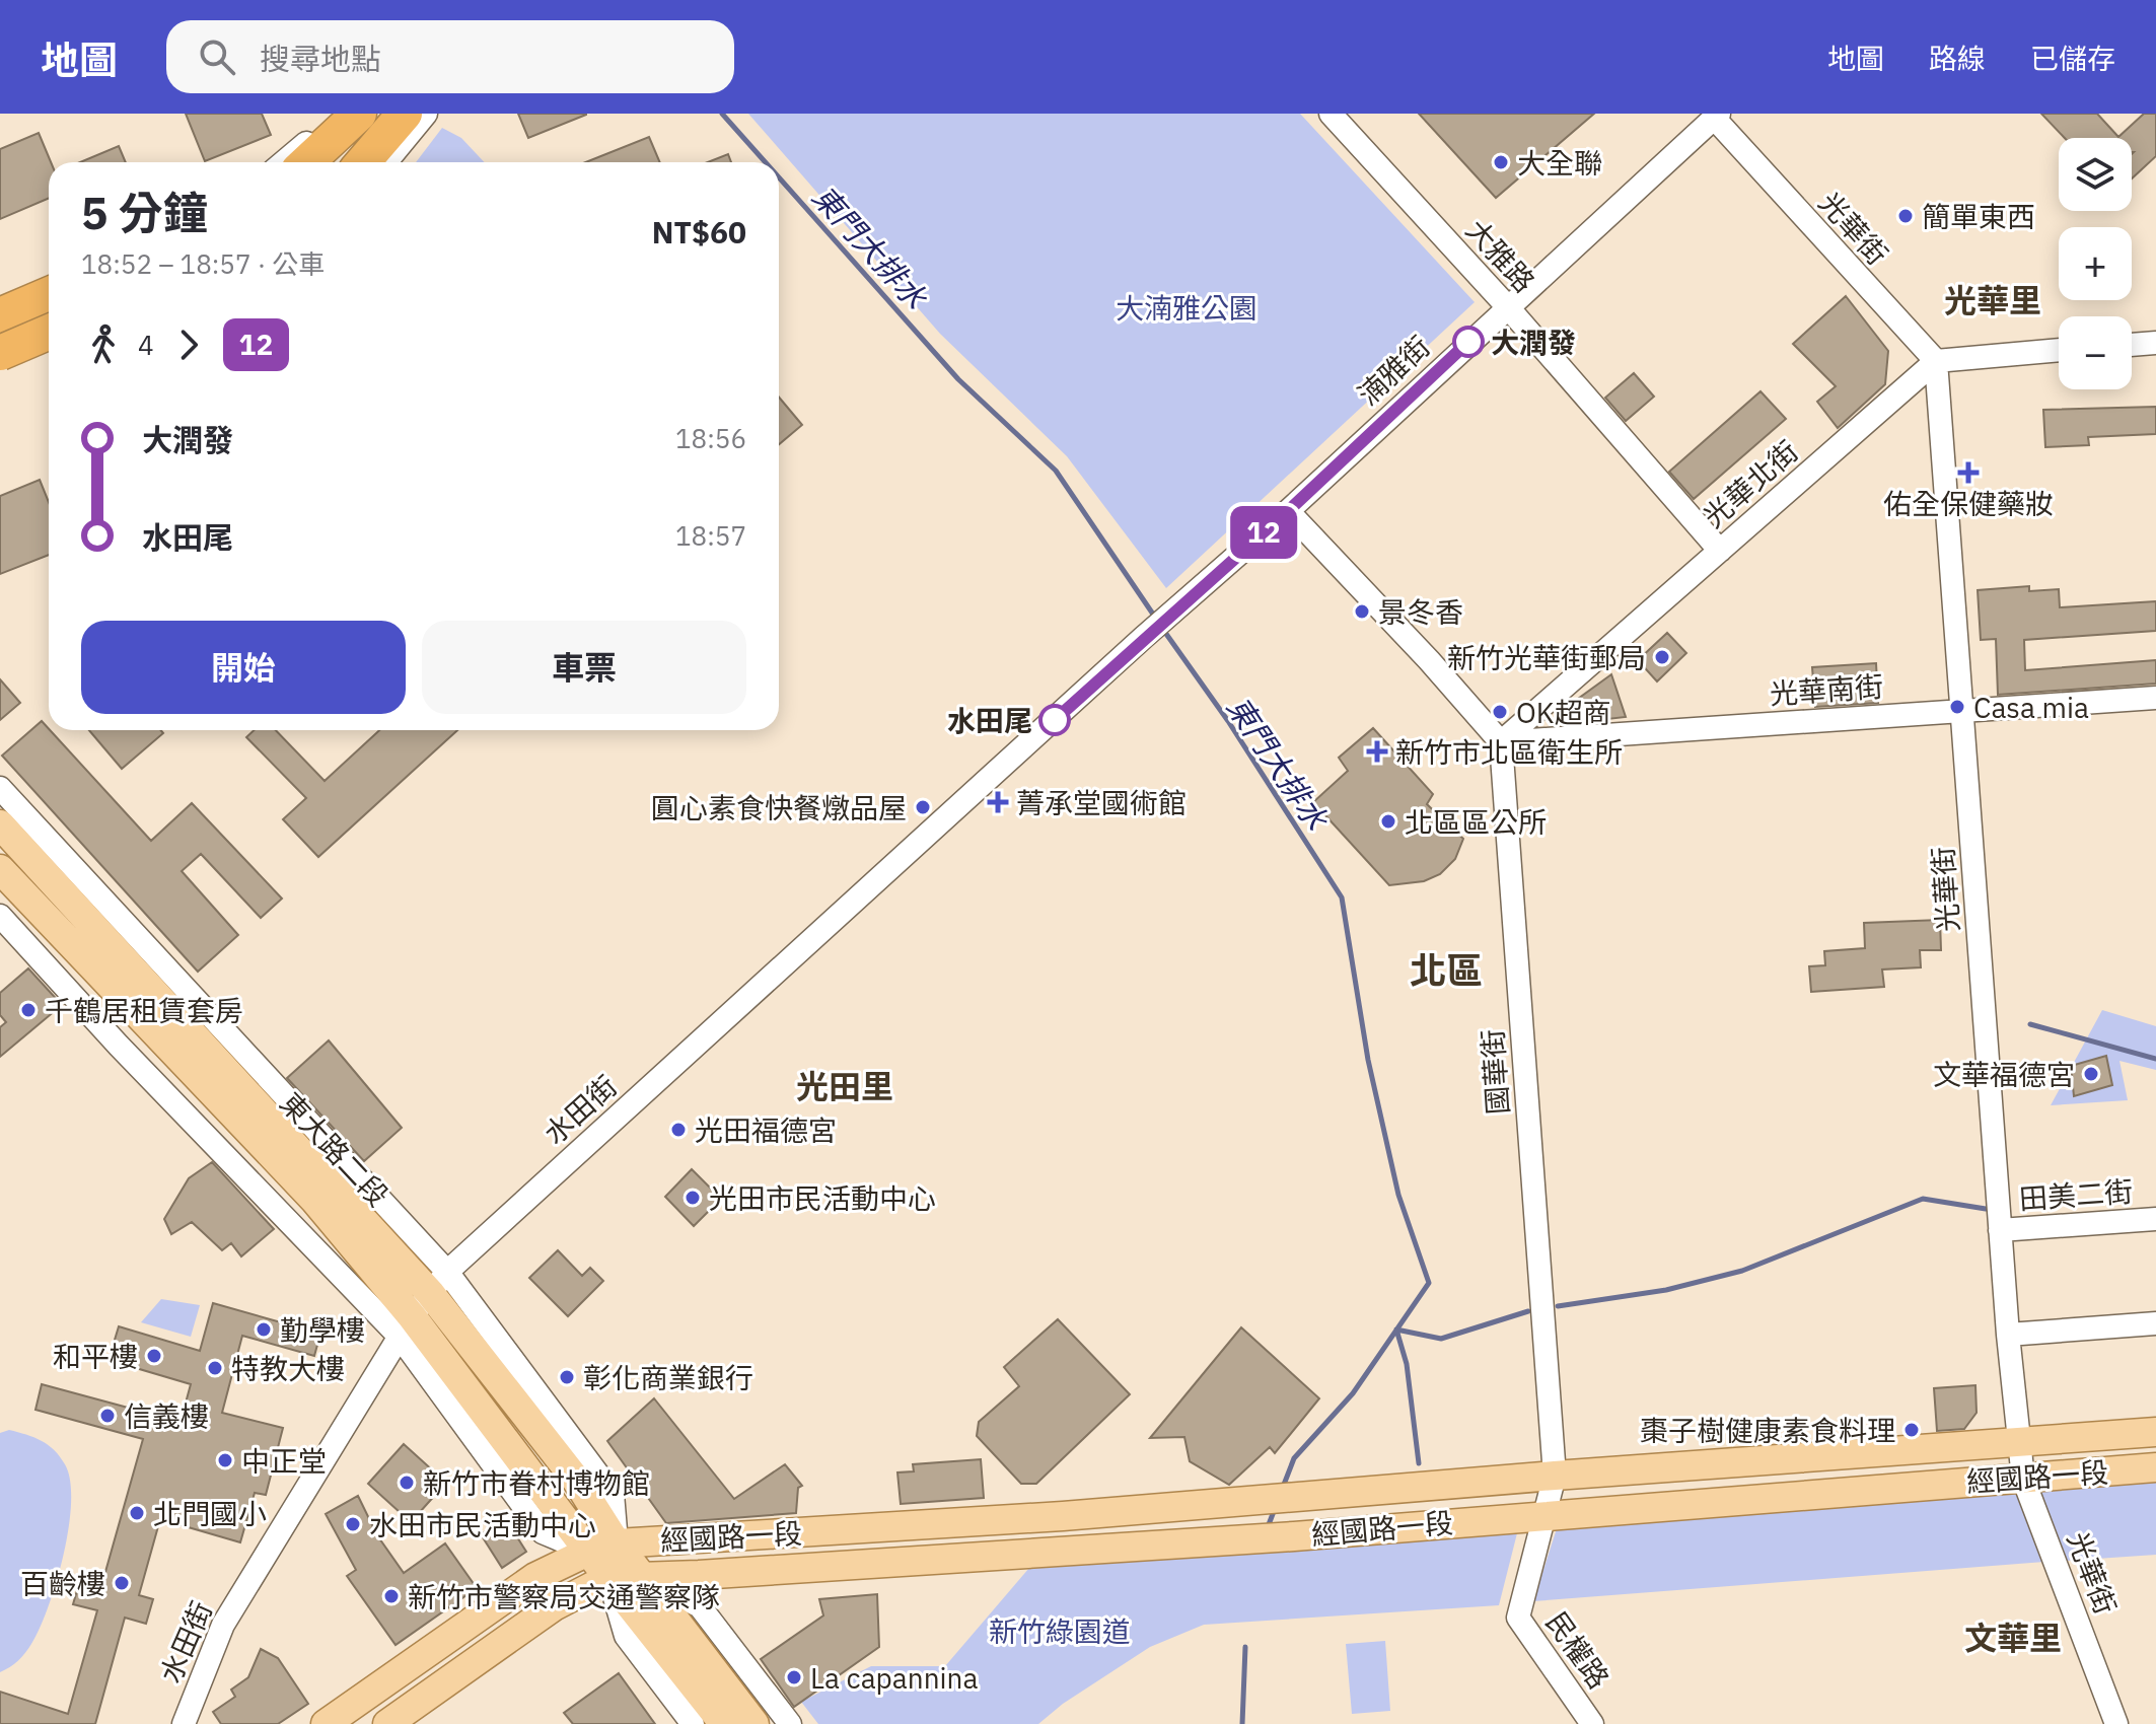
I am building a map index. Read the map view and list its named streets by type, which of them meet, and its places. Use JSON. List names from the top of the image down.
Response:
{
  "streets": {
    "main road": ["東大路二段", "經國路一段"],
    "street": [
      "光華街",
      "大雅路",
      "湳雅街",
      "光華北街",
      "光華南街",
      "國華街",
      "水田街",
      "田美二街",
      "民權路"
    ]
  },
  "crossings": [
    ["光華街", "湳雅街"],
    ["光華街", "光華北街"],
    ["光華街", "光華南街"],
    ["光華街", "田美二街"],
    ["光華街", "經國路一段"],
    ["大雅路", "湳雅街"],
    ["大雅路", "光華北街"],
    ["湳雅街", "水田街"],
    ["光華北街", "光華南街"],
    ["光華北街", "國華街"],
    ["光華南街", "國華街"],
    ["國華街", "經國路一段"],
    ["國華街", "民權路"],
    ["水田街", "東大路二段"],
    ["東大路二段", "經國路一段"],
    ["經國路一段", "民權路"]
  ],
  "districts": [
    "光華里",
    "北區",
    "光田里",
    "文華里"
  ],
  "water": ["東門大排水"],
  "parks": ["大湳雅公園", "新竹綠園道"],
  "places": {
    "other": [
      "大全聯",
      "簡單東西",
      "大潤發",
      "景冬香",
      "新竹光華街郵局",
      "Casa mia",
      "OK超商",
      "水田尾",
      "圓心素食快餐燉品屋",
      "北區區公所",
      "千鶴居租賃套房",
      "文華福德宮",
      "光田福德宮",
      "光田市民活動中心",
      "勤學樓",
      "和平樓",
      "特教大樓",
      "彰化商業銀行",
      "信義樓",
      "棗子樹健康素食料理",
      "中正堂",
      "新竹市眷村博物館",
      "北門國小",
      "水田市民活動中心",
      "百齡樓",
      "新竹市警察局交通警察隊",
      "La capannina"
    ],
    "health": ["佑全保健藥妝", "新竹市北區衛生所", "菁承堂國術館"]
  },
  "lines": ["bus line 12"],
  "page": {
    "header": "地圖",
    "search": "搜尋地點",
    "nav": ["地圖", "路線", "已儲存"],
    "on_map": "12",
    "map_buttons": ["+", "−"],
    "heading": ["5 分鐘", "18:52 – 18:57 · 公車", "NT$60"],
    "legs": ["4", "12"],
    "list": [
      {
        "name": "大潤發",
        "value": "18:56"
      },
      {
        "name": "水田尾",
        "value": "18:57"
      }
    ],
    "buttons": ["開始", "車票"]
  }
}
